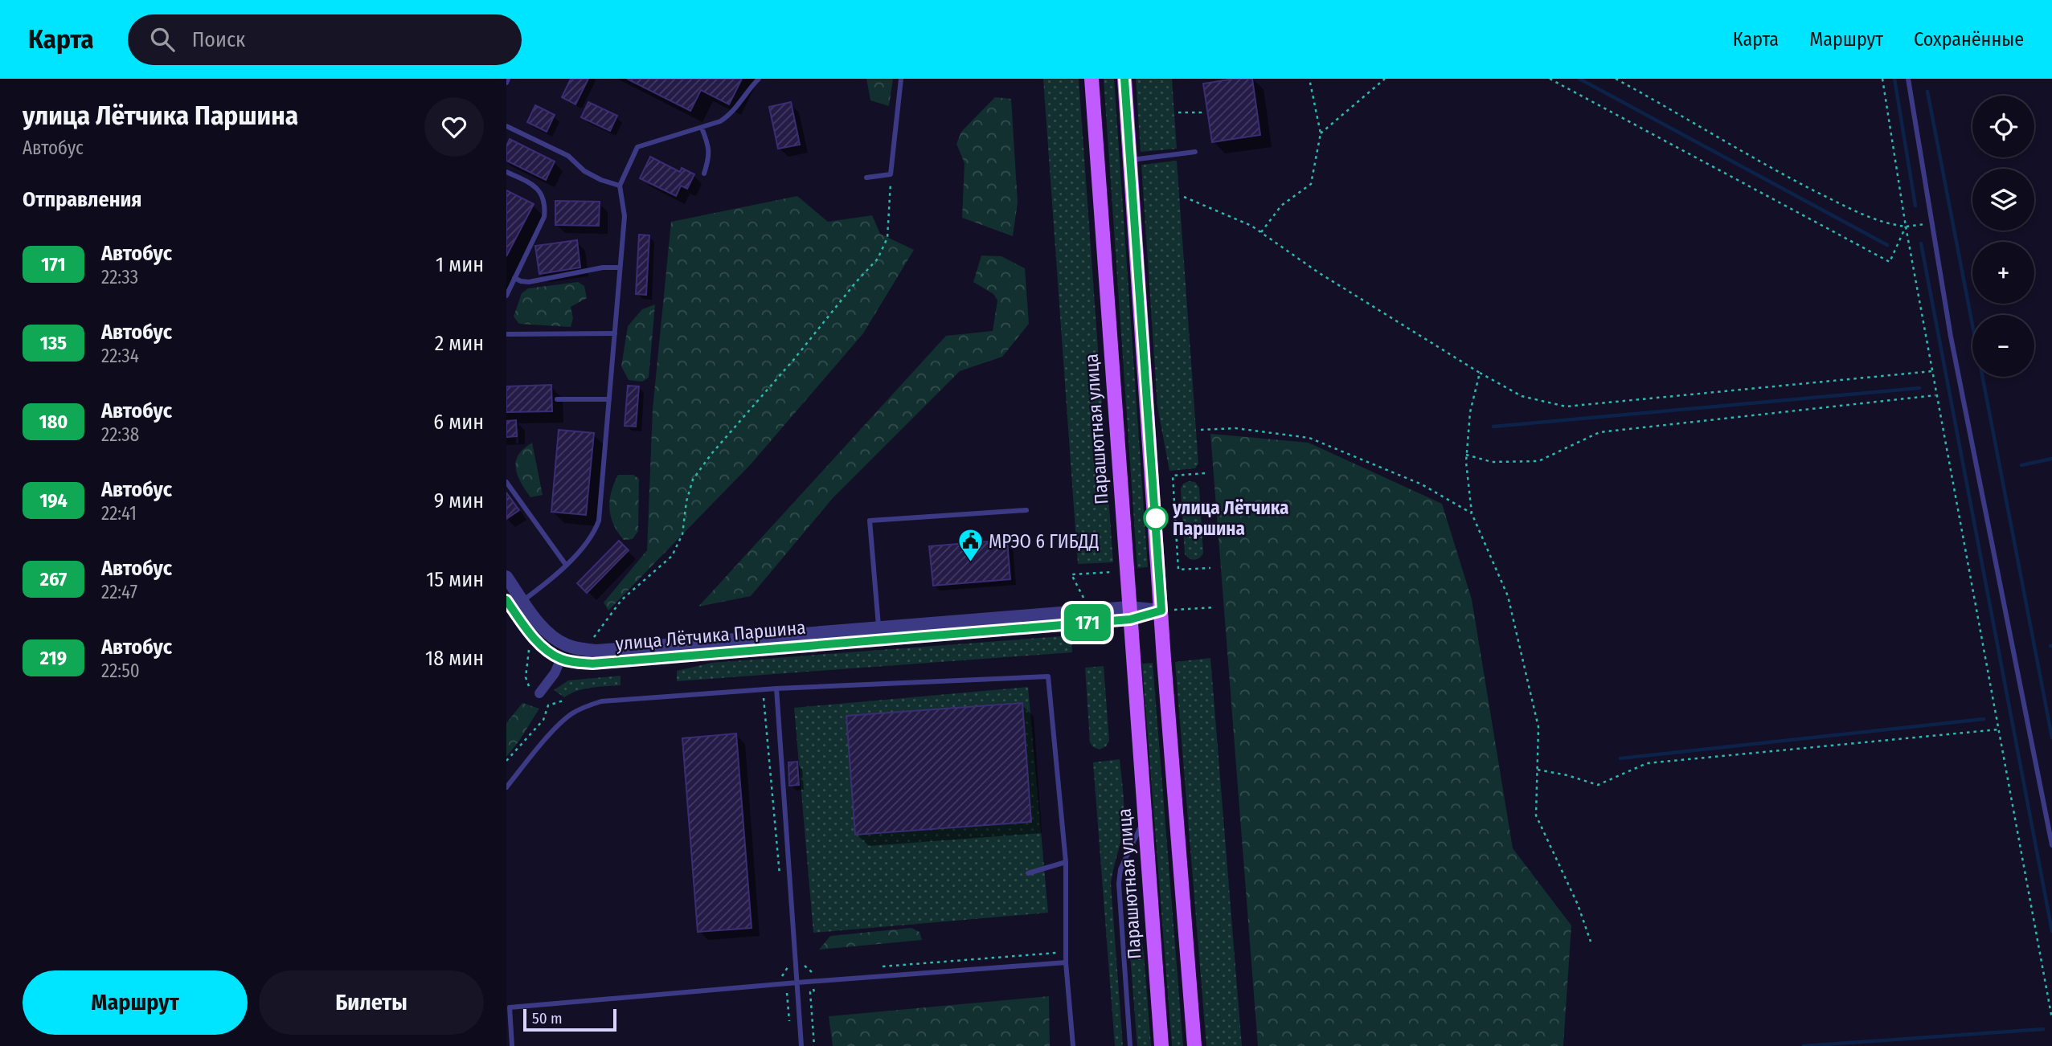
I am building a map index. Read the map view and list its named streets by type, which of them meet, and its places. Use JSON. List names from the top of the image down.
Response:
{
  "streets": {
    "main road": ["Парашютная улица"],
    "street": ["улица Лётчика Паршина"]
  },
  "crossings": [
    ["Парашютная улица", "улица Лётчика Паршина"]
  ],
  "places": {
    "other": ["улица Лётчика Паршина"],
    "public building": ["МРЭО 6 ГИБДД"]
  },
  "lines": ["bus line 171"],
  "scale_bar": "50 m",
  "page": {
    "header": "Карта",
    "search": "Поиск",
    "nav": ["Карта", "Маршрут", "Сохранённые"],
    "heading": [
      ["улица Лётчика Паршина", "Автобус"],
      "Отправления"
    ],
    "on_map": "171",
    "map_buttons": ["+", "−"],
    "list": [
      {
        "mark": "171",
        "name": "Автобус",
        "note": "22:33",
        "value": "1 мин"
      },
      {
        "mark": "135",
        "name": "Автобус",
        "note": "22:34",
        "value": "2 мин"
      },
      {
        "mark": "180",
        "name": "Автобус",
        "note": "22:38",
        "value": "6 мин"
      },
      {
        "mark": "194",
        "name": "Автобус",
        "note": "22:41",
        "value": "9 мин"
      },
      {
        "mark": "267",
        "name": "Автобус",
        "note": "22:47",
        "value": "15 мин"
      },
      {
        "mark": "219",
        "name": "Автобус",
        "note": "22:50",
        "value": "18 мин"
      }
    ],
    "buttons": ["Маршрут", "Билеты"],
    "scale": "50 m"
  }
}
